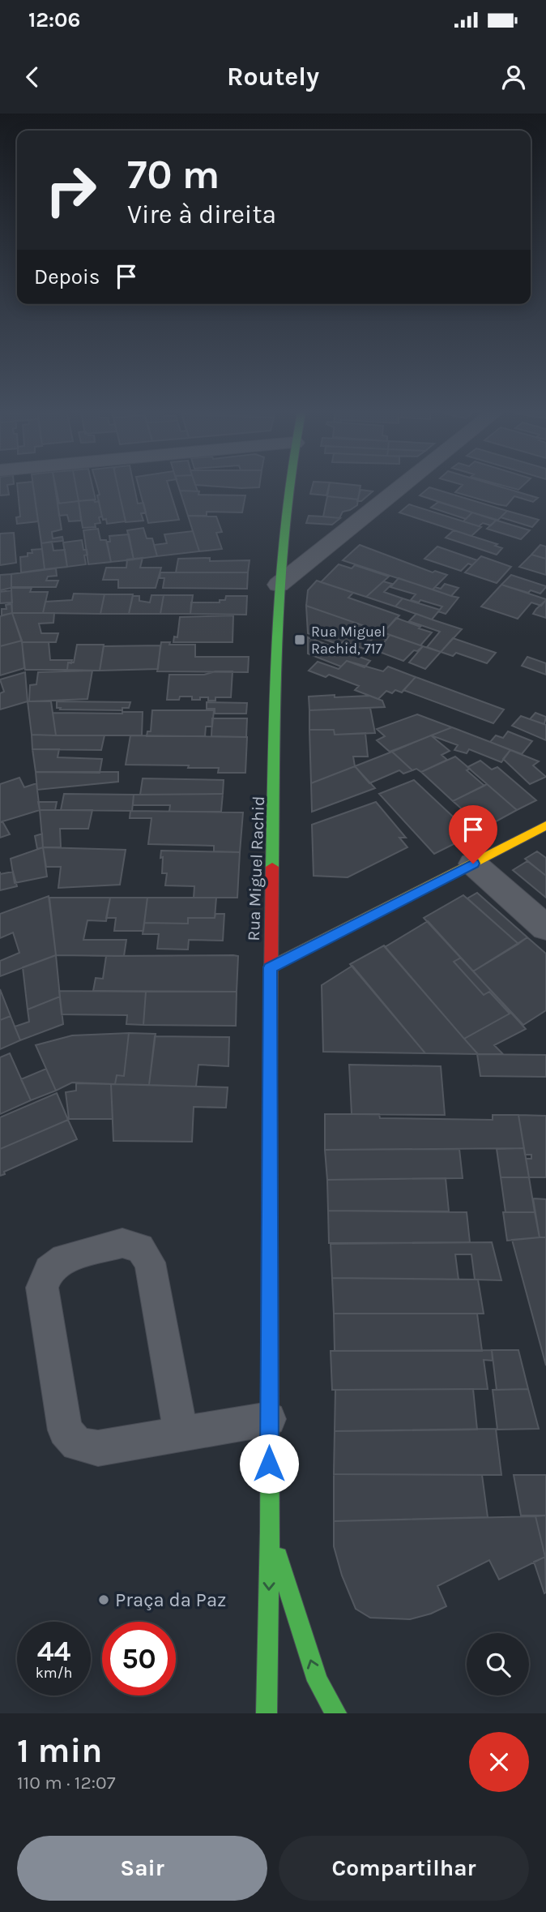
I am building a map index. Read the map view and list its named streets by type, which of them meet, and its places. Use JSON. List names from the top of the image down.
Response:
{
  "streets": {
    "main road": ["Rua Miguel Rachid"]
  },
  "places": {
    "transit": ["Rua Miguel Rachid, 717"],
    "other": ["Praça da Paz"]
  },
  "page": {
    "status": "12:06",
    "header": "Routely",
    "turn": ["70 m", "Vire à direita"],
    "then": "Depois",
    "speed": "44 km/h",
    "limit": "50",
    "heading": ["1 min", "110 m · 12:07"],
    "buttons": ["Sair", "Compartilhar"]
  }
}
